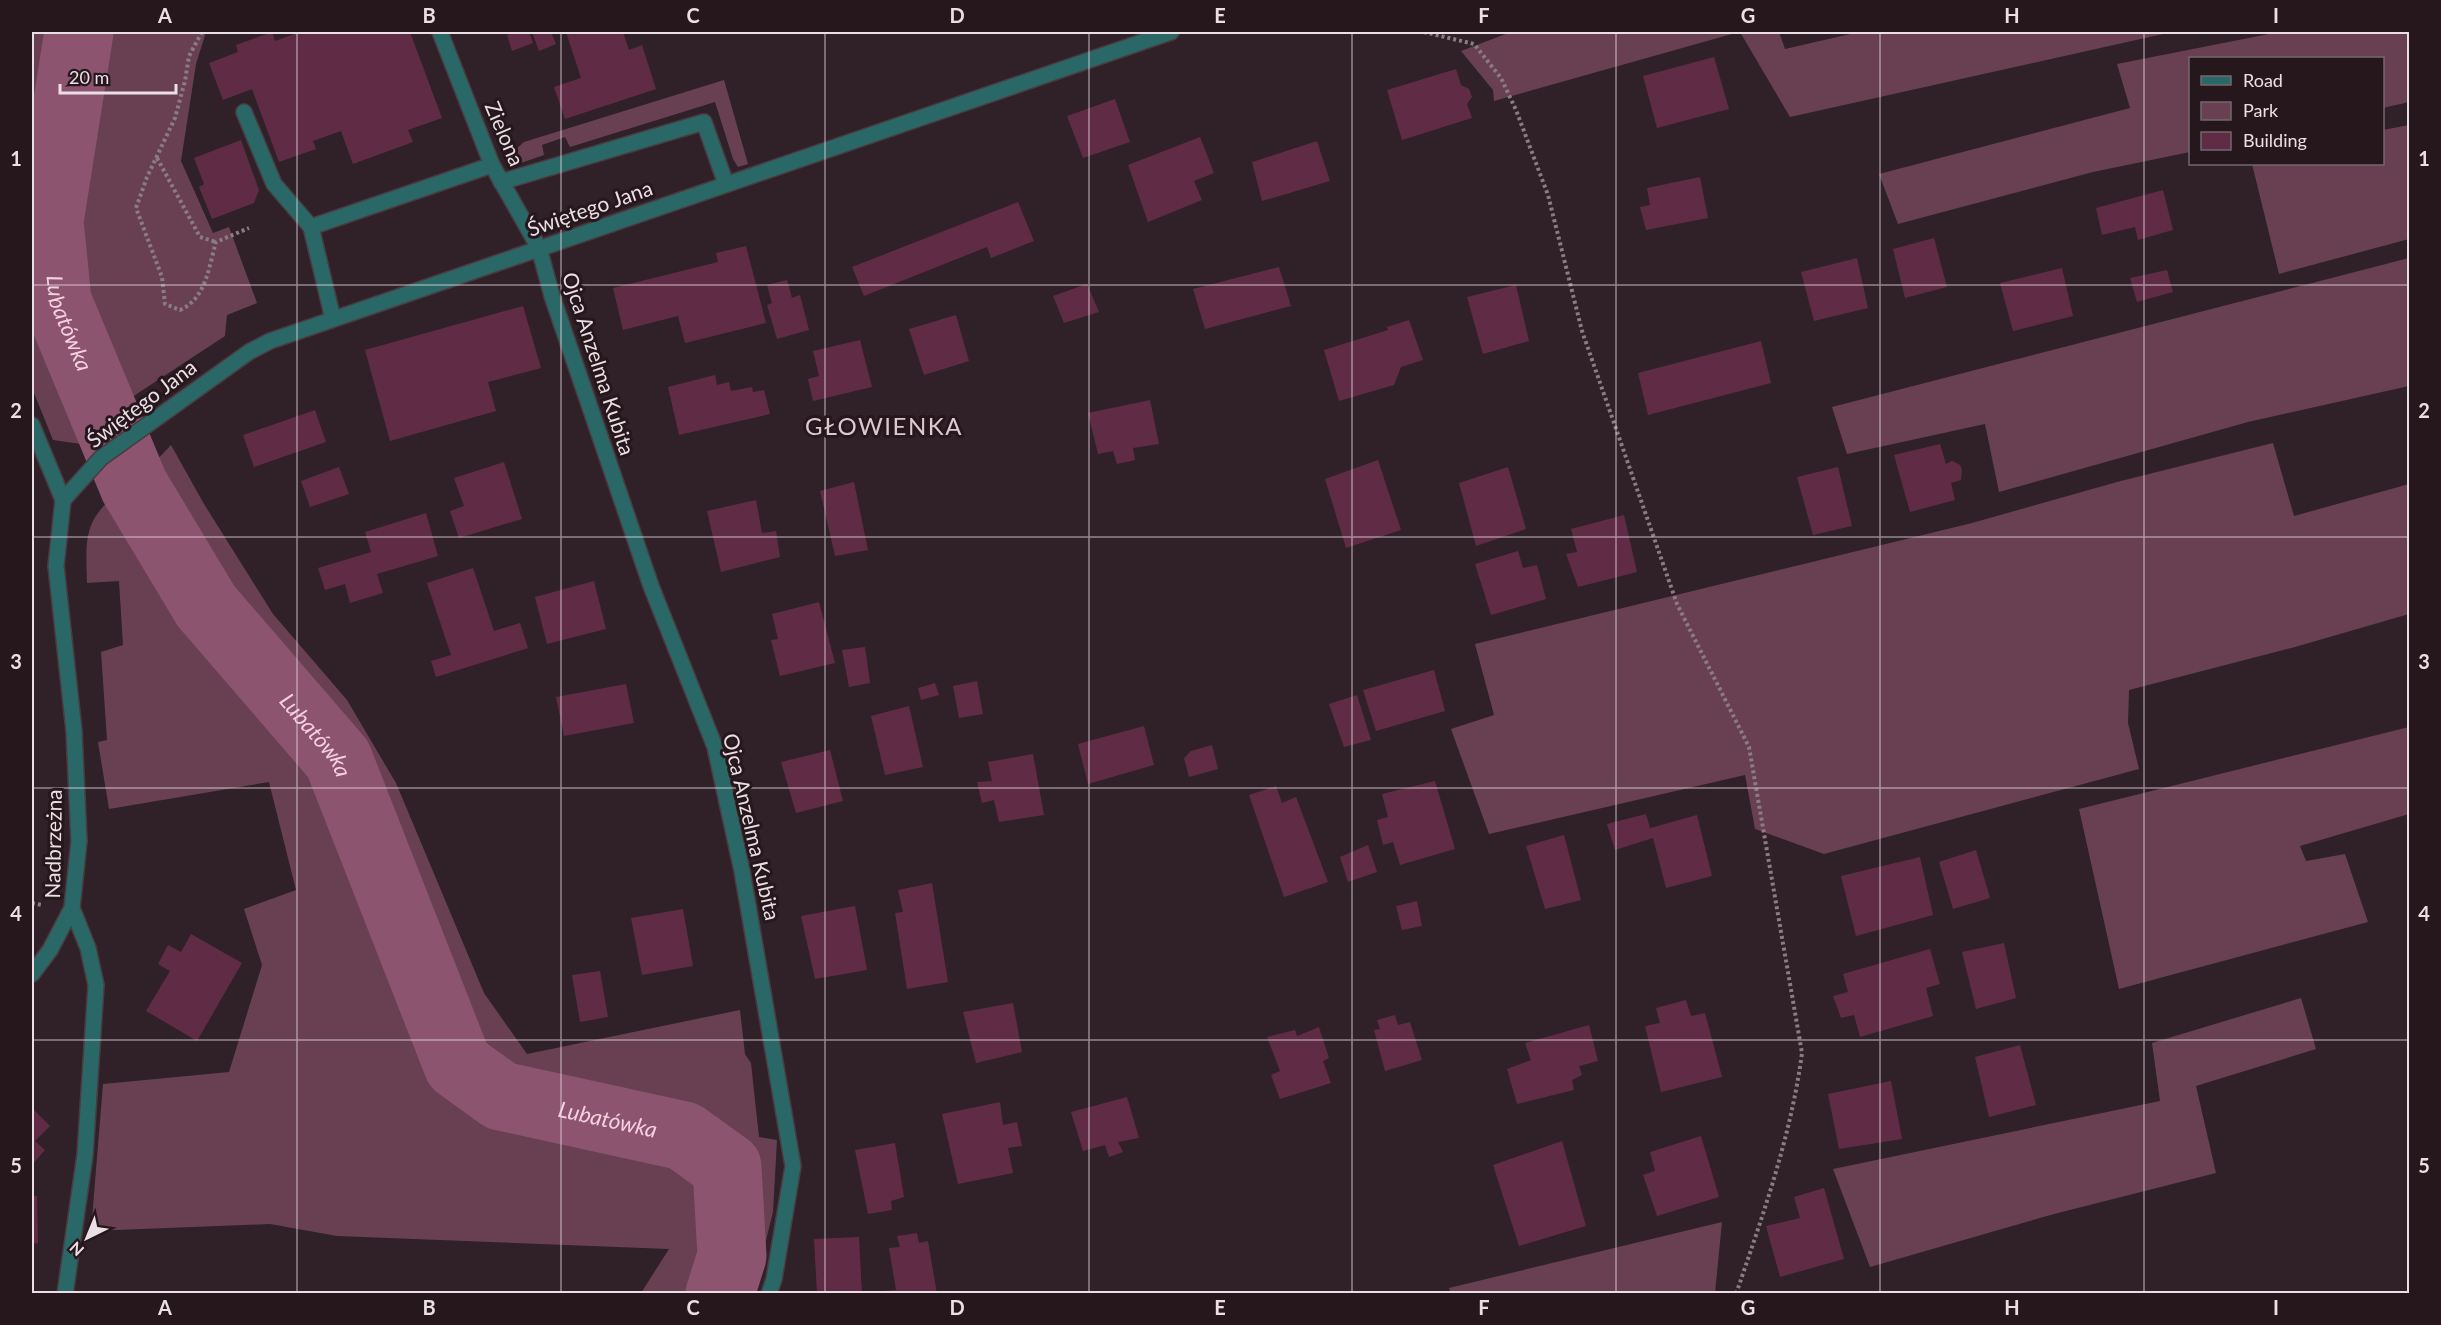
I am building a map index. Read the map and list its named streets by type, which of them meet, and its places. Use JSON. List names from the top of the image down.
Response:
{
  "streets": {
    "street": [
      "Zielona",
      "Świętego Jana",
      "Ojca Anzelma Kubita",
      "Nadbrzeżna"
    ]
  },
  "crossings": [
    ["Zielona", "Świętego Jana"],
    ["Zielona", "Ojca Anzelma Kubita"],
    ["Świętego Jana", "Ojca Anzelma Kubita"],
    ["Świętego Jana", "Nadbrzeżna"]
  ],
  "districts": ["GŁOWIENKA"],
  "water": ["Lubatówka"],
  "legend": ["Road", "Park", "Building"],
  "scale_bar": "20 m",
  "north": "bottom left",
  "grid": {
    "columns": [
      "A",
      "B",
      "C",
      "D",
      "E",
      "F",
      "G",
      "H",
      "I"
    ],
    "rows": [
      "1",
      "2",
      "3",
      "4",
      "5"
    ]
  }
}
